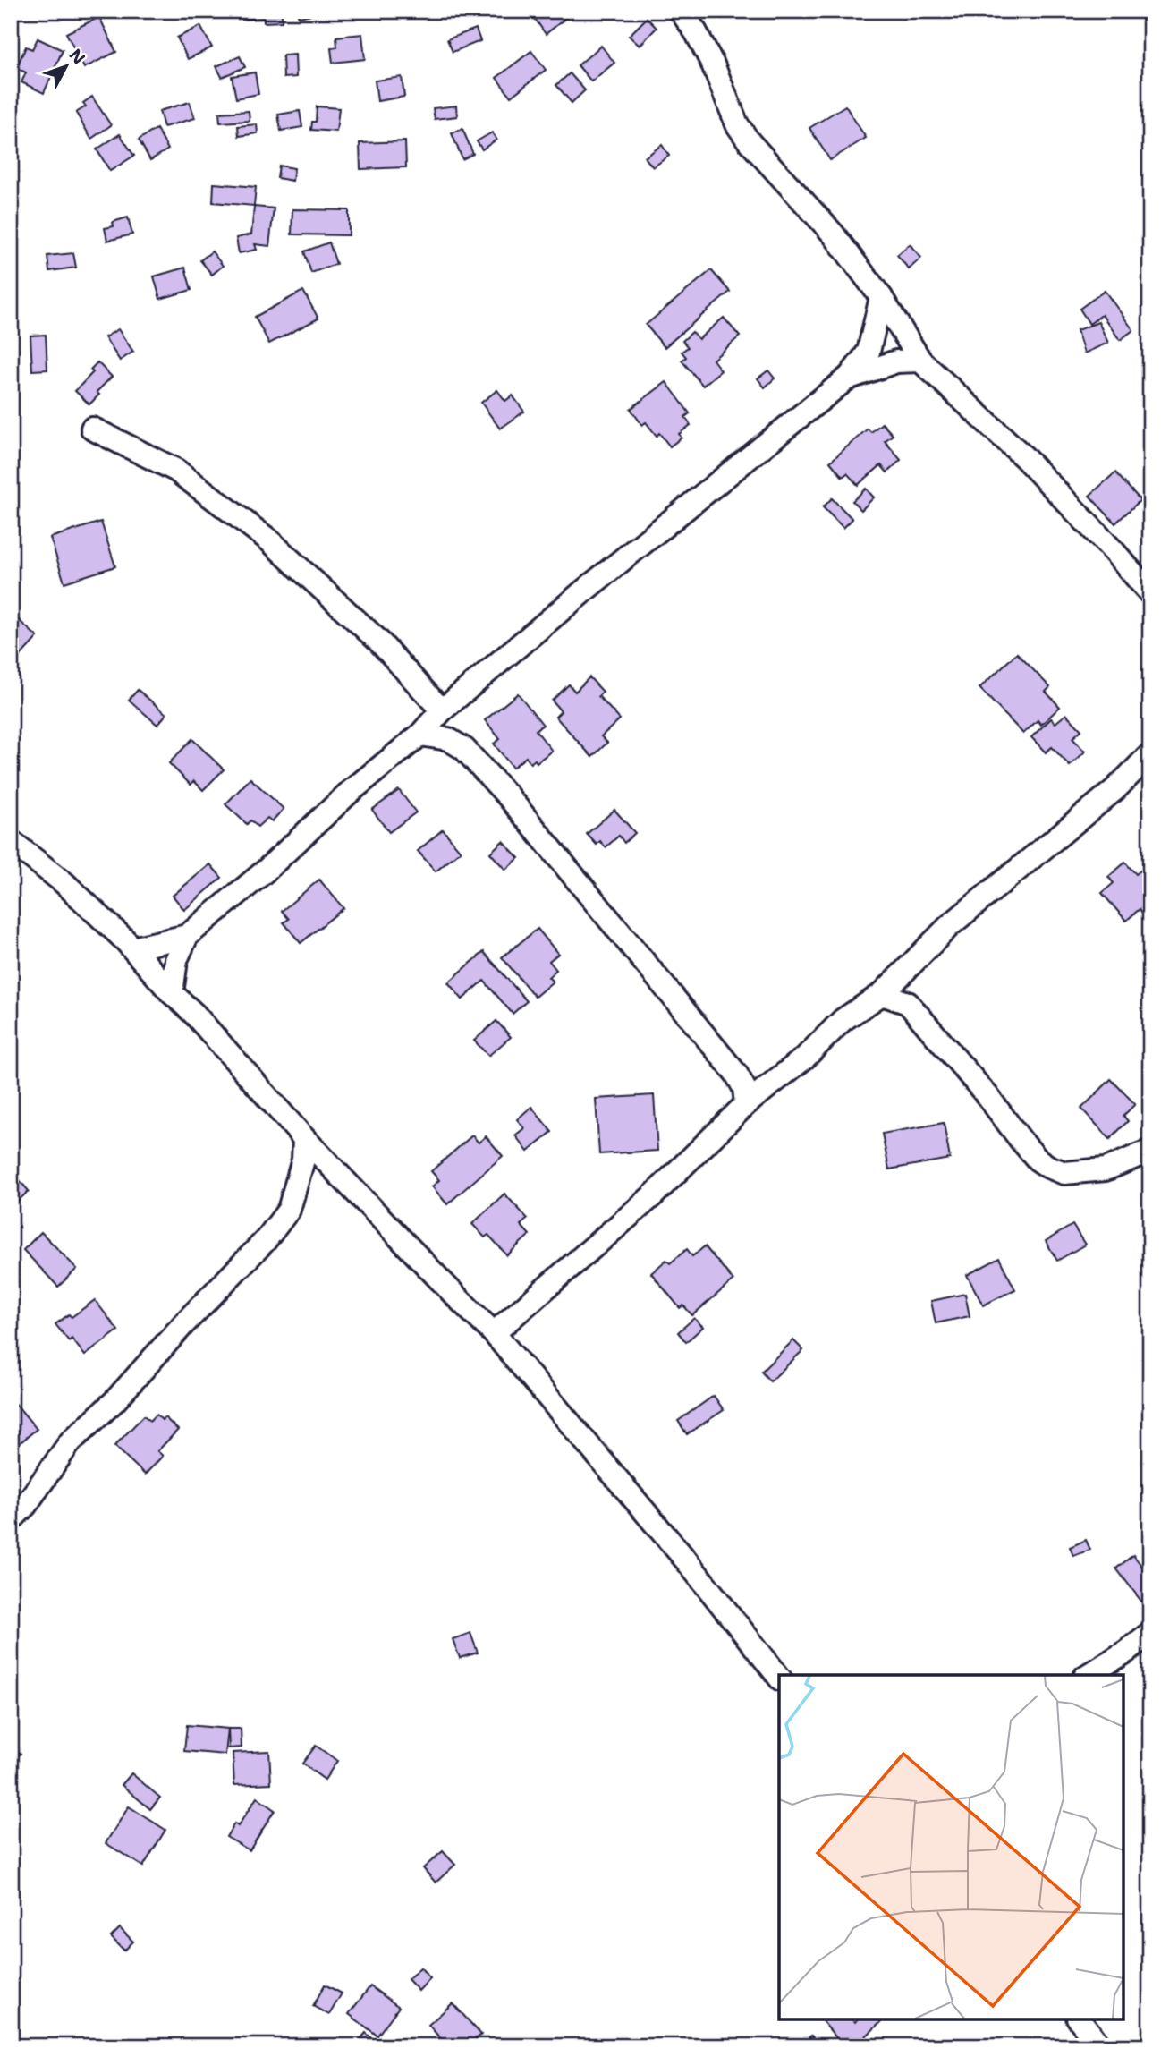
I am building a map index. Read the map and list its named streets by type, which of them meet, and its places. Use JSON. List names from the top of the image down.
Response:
{
  "north": "top right"
}
